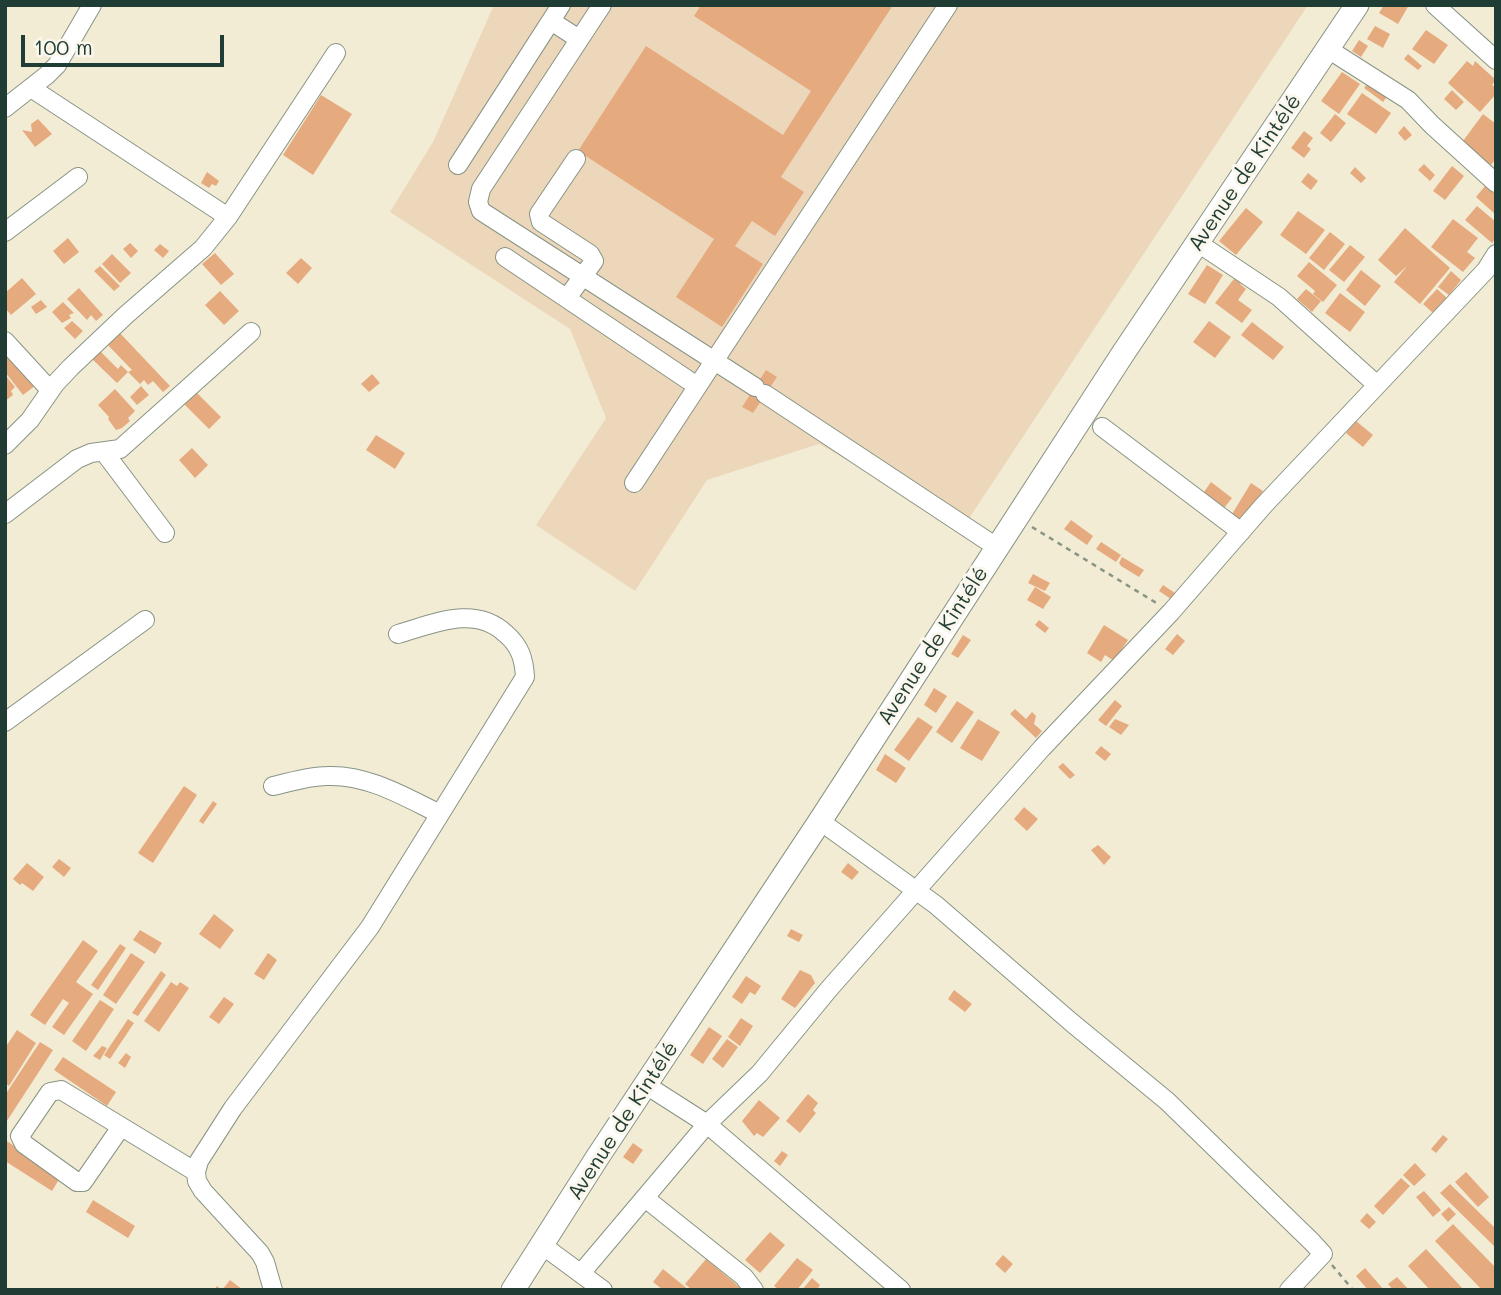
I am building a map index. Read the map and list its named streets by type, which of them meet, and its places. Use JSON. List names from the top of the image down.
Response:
{
  "streets": {
    "main road": ["Avenue de Kintélé"]
  },
  "scale_bar": "100 m"
}
